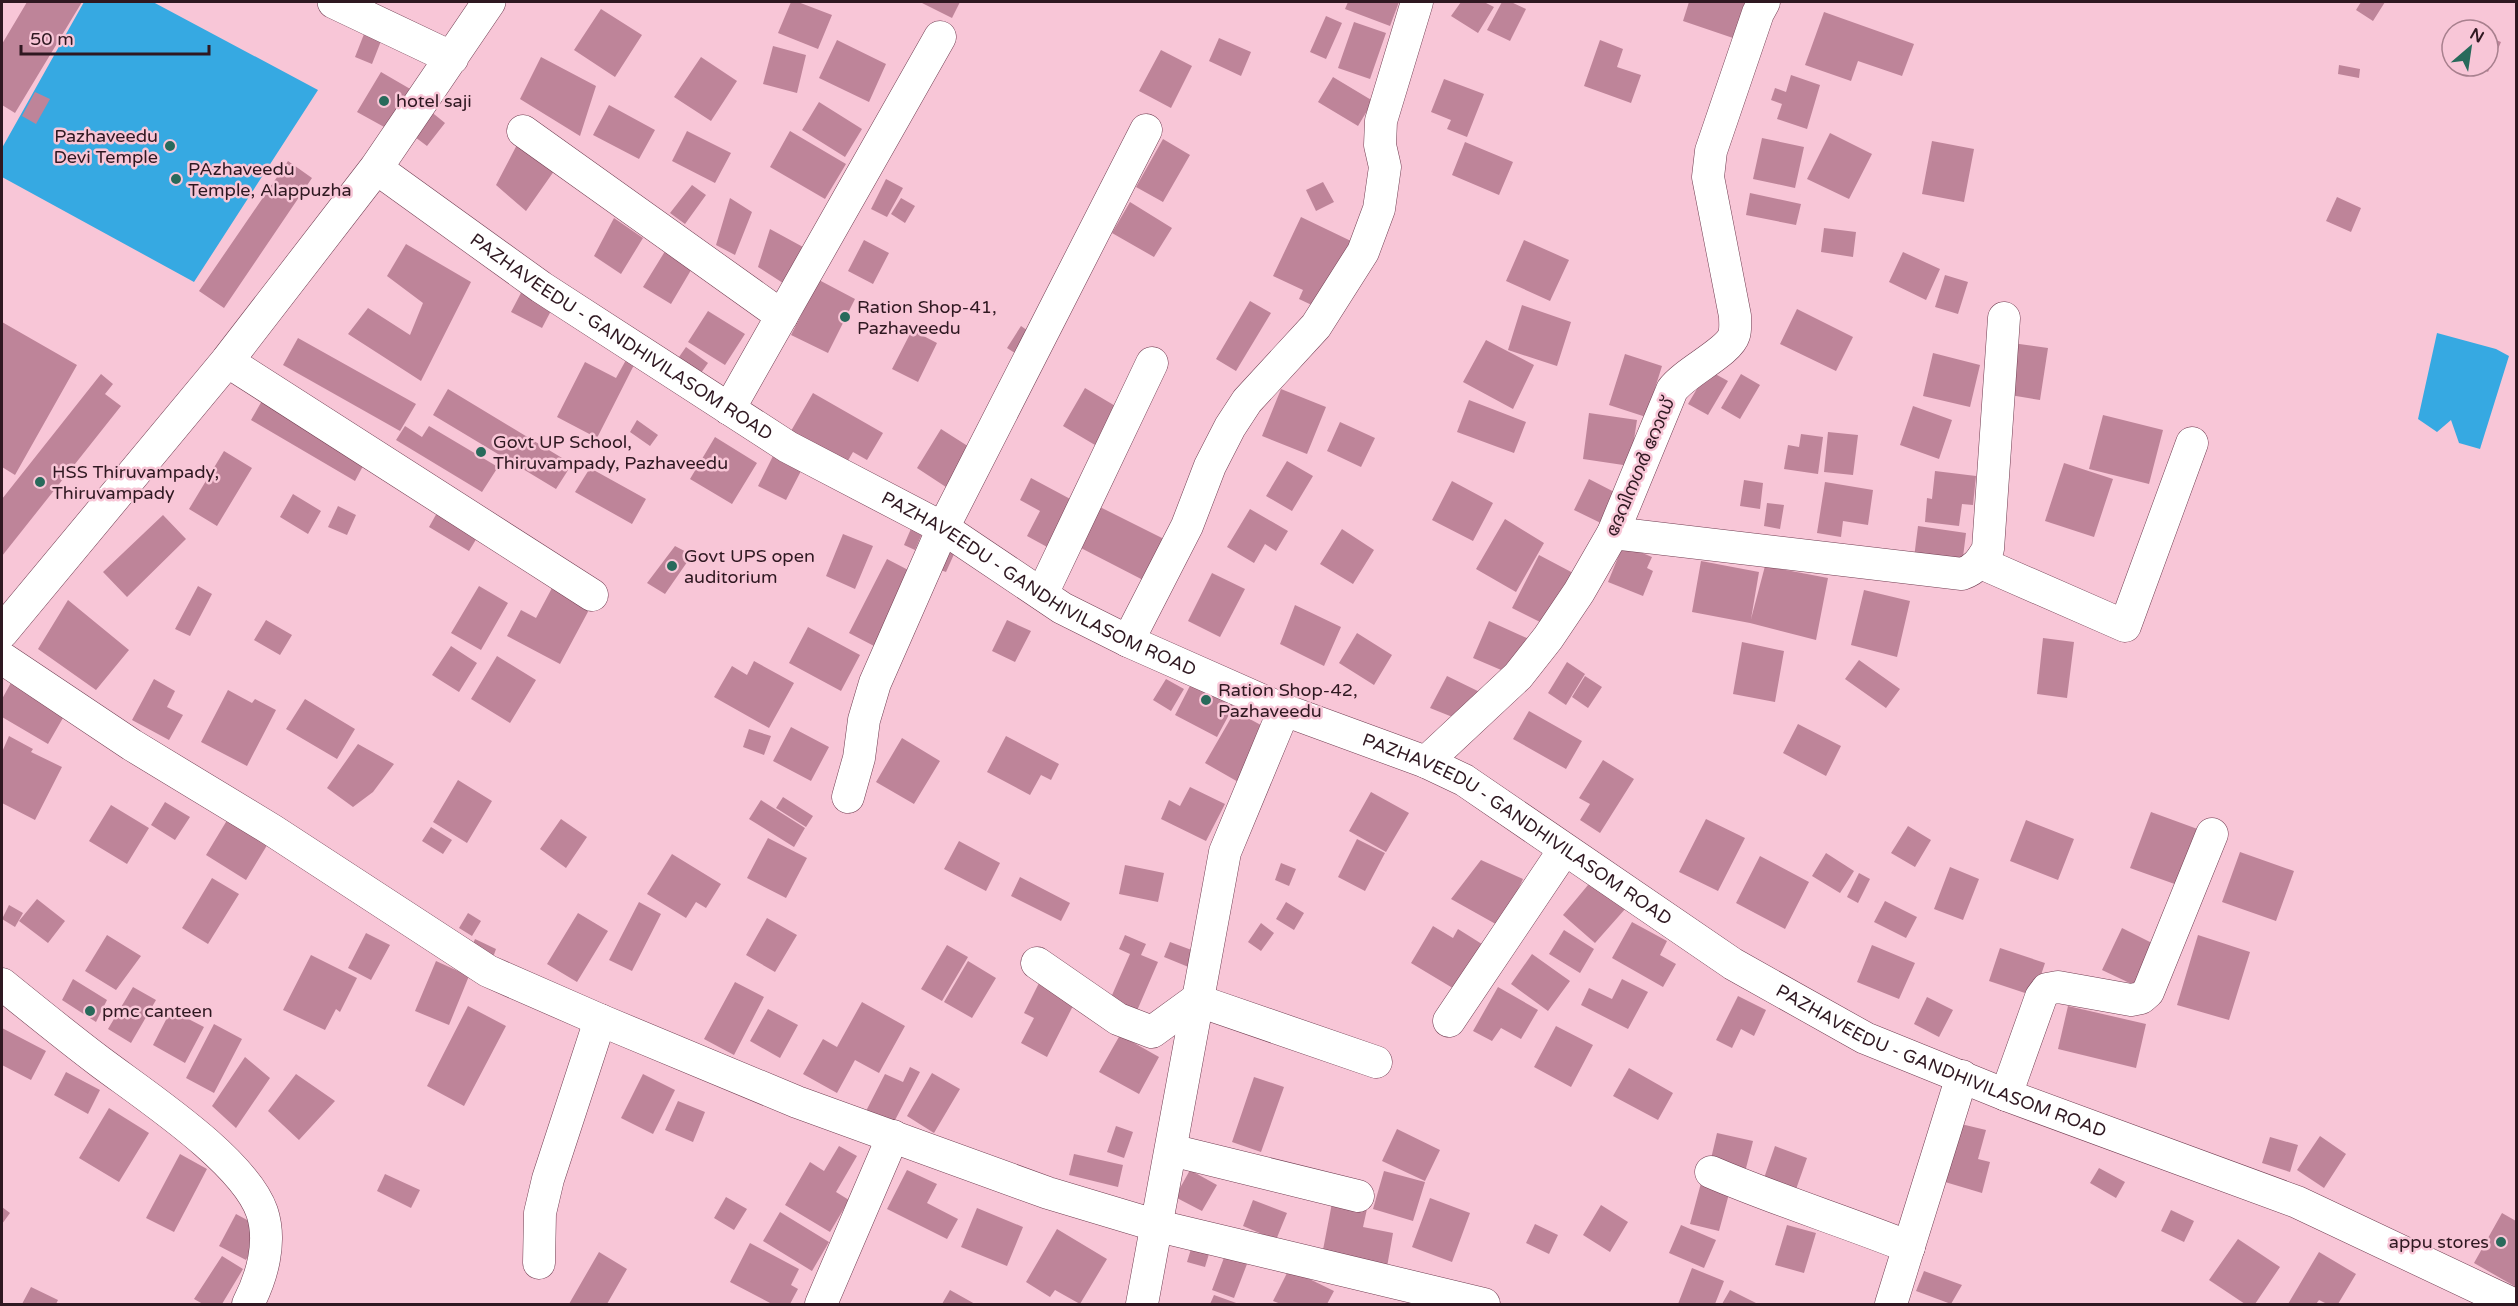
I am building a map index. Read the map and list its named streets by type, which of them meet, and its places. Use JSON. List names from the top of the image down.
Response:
{
  "streets": {
    "street": ["PAZHAVEEDU - GANDHIVILASOM ROAD", "ദേവിനഗർ റോഡ്"]
  },
  "crossings": [
    ["PAZHAVEEDU - GANDHIVILASOM ROAD", "ദേവിനഗർ റോഡ്"]
  ],
  "places": [
    "hotel saji",
    "Pazhaveedu Devi Temple",
    "PAzhaveedu Temple, Alappuzha",
    "Ration Shop-41, Pazhaveedu",
    "Govt UP School, Thiruvampady, Pazhaveedu",
    "HSS Thiruvampady, Thiruvampady",
    "Govt UPS open auditorium",
    "Ration Shop-42, Pazhaveedu",
    "pmc canteen",
    "appu stores"
  ],
  "scale_bar": "50 m",
  "north": "top right"
}
